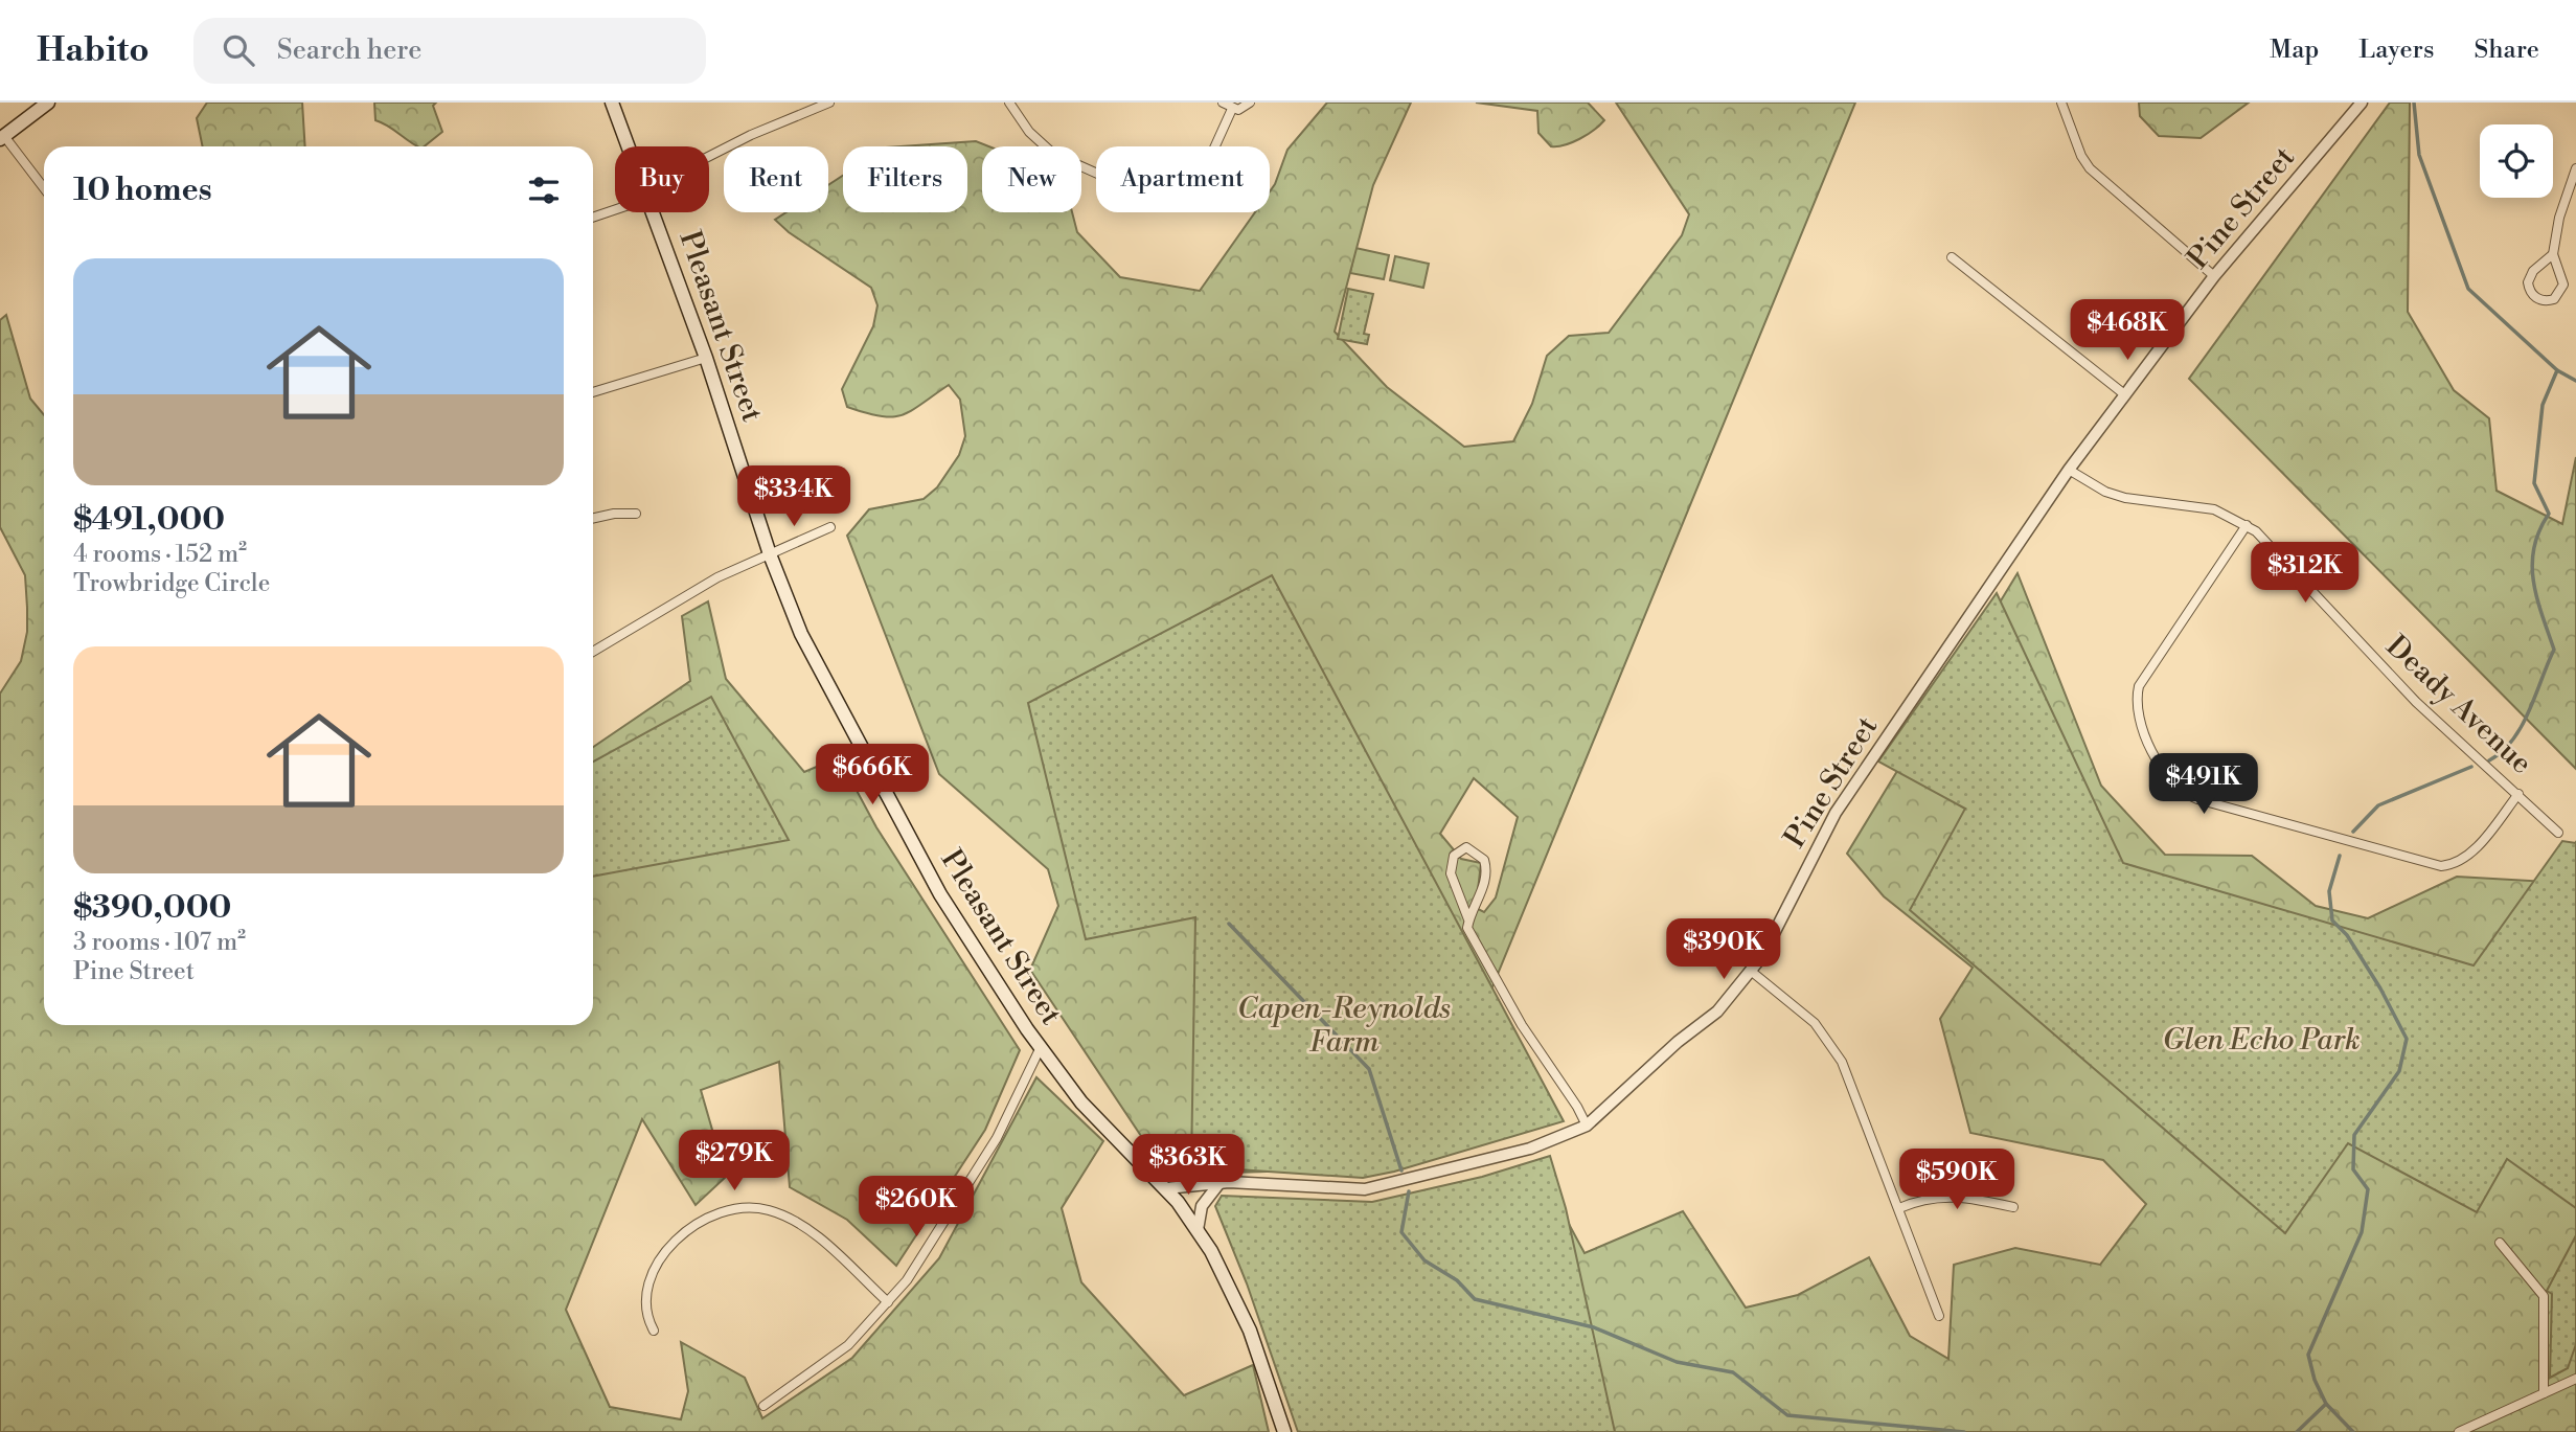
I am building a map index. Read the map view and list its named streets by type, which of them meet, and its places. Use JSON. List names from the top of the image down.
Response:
{
  "streets": {
    "main road": ["Pleasant Street"],
    "street": ["Pine Street", "Deady Avenue"]
  },
  "crossings": [
    ["Pine Street", "Pleasant Street"],
    ["Pine Street", "Deady Avenue"]
  ],
  "parks": ["Capen-Reynolds Farm", "Glen Echo Park"],
  "page": {
    "header": "Habito",
    "search": "Search here",
    "nav": ["Map", "Layers", "Share"],
    "chip": [
      "Buy",
      "Rent",
      "Filters",
      "New",
      "Apartment"
    ],
    "heading": "10 homes",
    "list": [
      {
        "name": "$491,000",
        "note": "4 rooms · 152 m² · Trowbridge Circle"
      },
      {
        "name": "$390,000",
        "note": "3 rooms · 107 m² · Pine Street"
      }
    ],
    "price": [
      "$468K",
      "$334K",
      "$312K",
      "$666K",
      "$491K",
      "$390K",
      "$279K",
      "$363K",
      "$590K",
      "$260K"
    ]
  }
}
